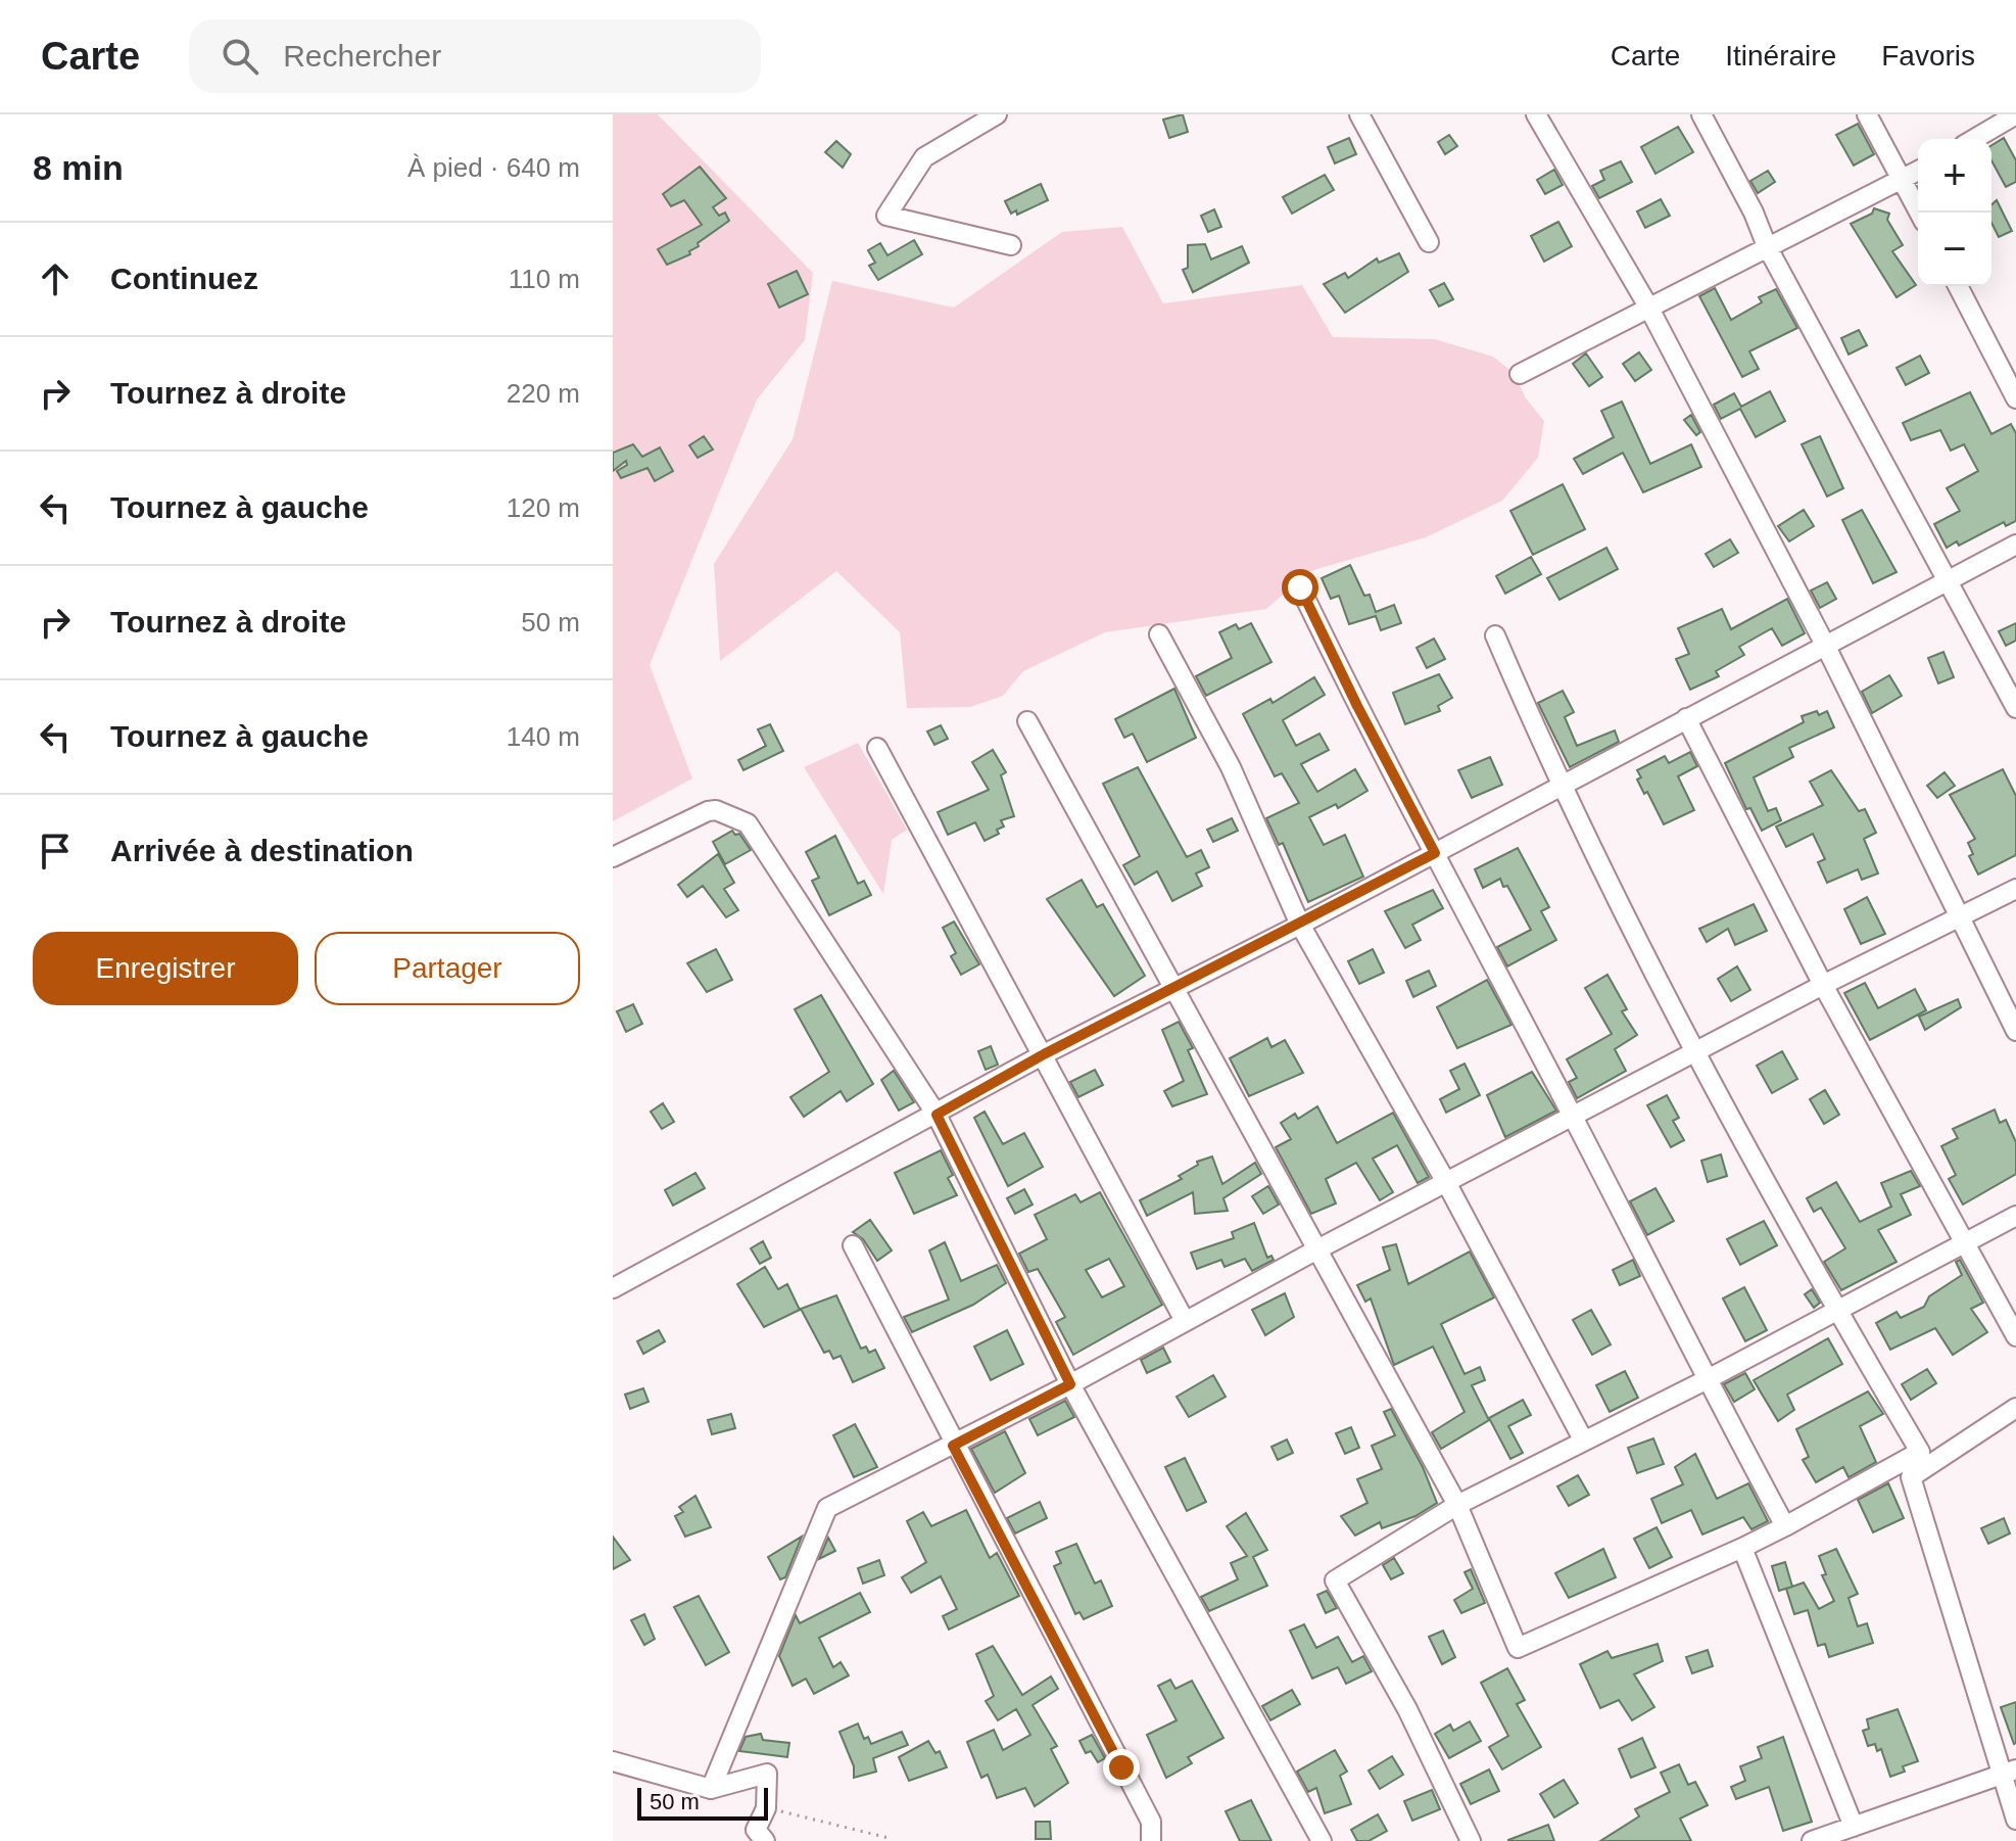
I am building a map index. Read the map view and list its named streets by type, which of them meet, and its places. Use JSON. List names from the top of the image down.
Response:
{
  "scale_bar": "50 m",
  "page": {
    "header": "Carte",
    "search": "Rechercher",
    "nav": ["Carte", "Itinéraire", "Favoris"],
    "heading": ["8 min", "À pied · 640 m"],
    "map_buttons": ["+", "−"],
    "list": [
      ["Continuez", "110 m"],
      ["Tournez à droite", "220 m"],
      ["Tournez à gauche", "120 m"],
      ["Tournez à droite", "50 m"],
      ["Tournez à gauche", "140 m"],
      "Arrivée à destination"
    ],
    "buttons": ["Enregistrer", "Partager"],
    "scale": "50 m"
  }
}
